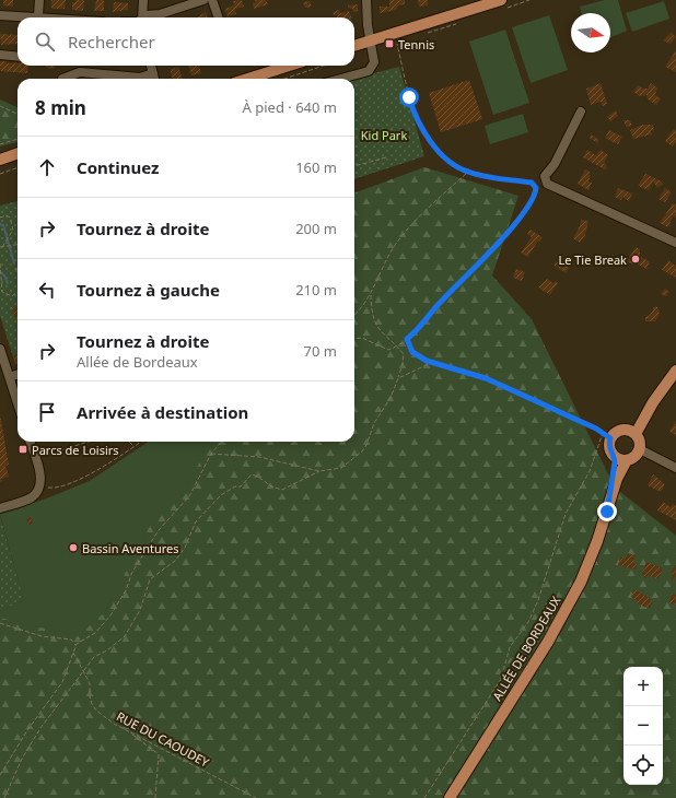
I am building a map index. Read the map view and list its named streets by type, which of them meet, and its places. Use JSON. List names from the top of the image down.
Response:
{
  "streets": {
    "main road": ["ALLÉE DE BORDEAUX"],
    "path": ["RUE DU CAOUDEY"]
  },
  "parks": ["Kid Park"],
  "places": {
    "transit": ["Tennis", "Parcs de Loisirs"],
    "other": ["Le Tie Break", "Bassin Aventures"]
  },
  "north": "right",
  "page": {
    "search": "Rechercher",
    "heading": ["8 min", "À pied · 640 m"],
    "list": [
      ["Continuez", "160 m"],
      ["Tournez à droite", "200 m"],
      ["Tournez à gauche", "210 m"],
      ["Tournez à droite", "Allée de Bordeaux", "70 m"],
      "Arrivée à destination"
    ],
    "map_buttons": ["+", "−"]
  }
}
